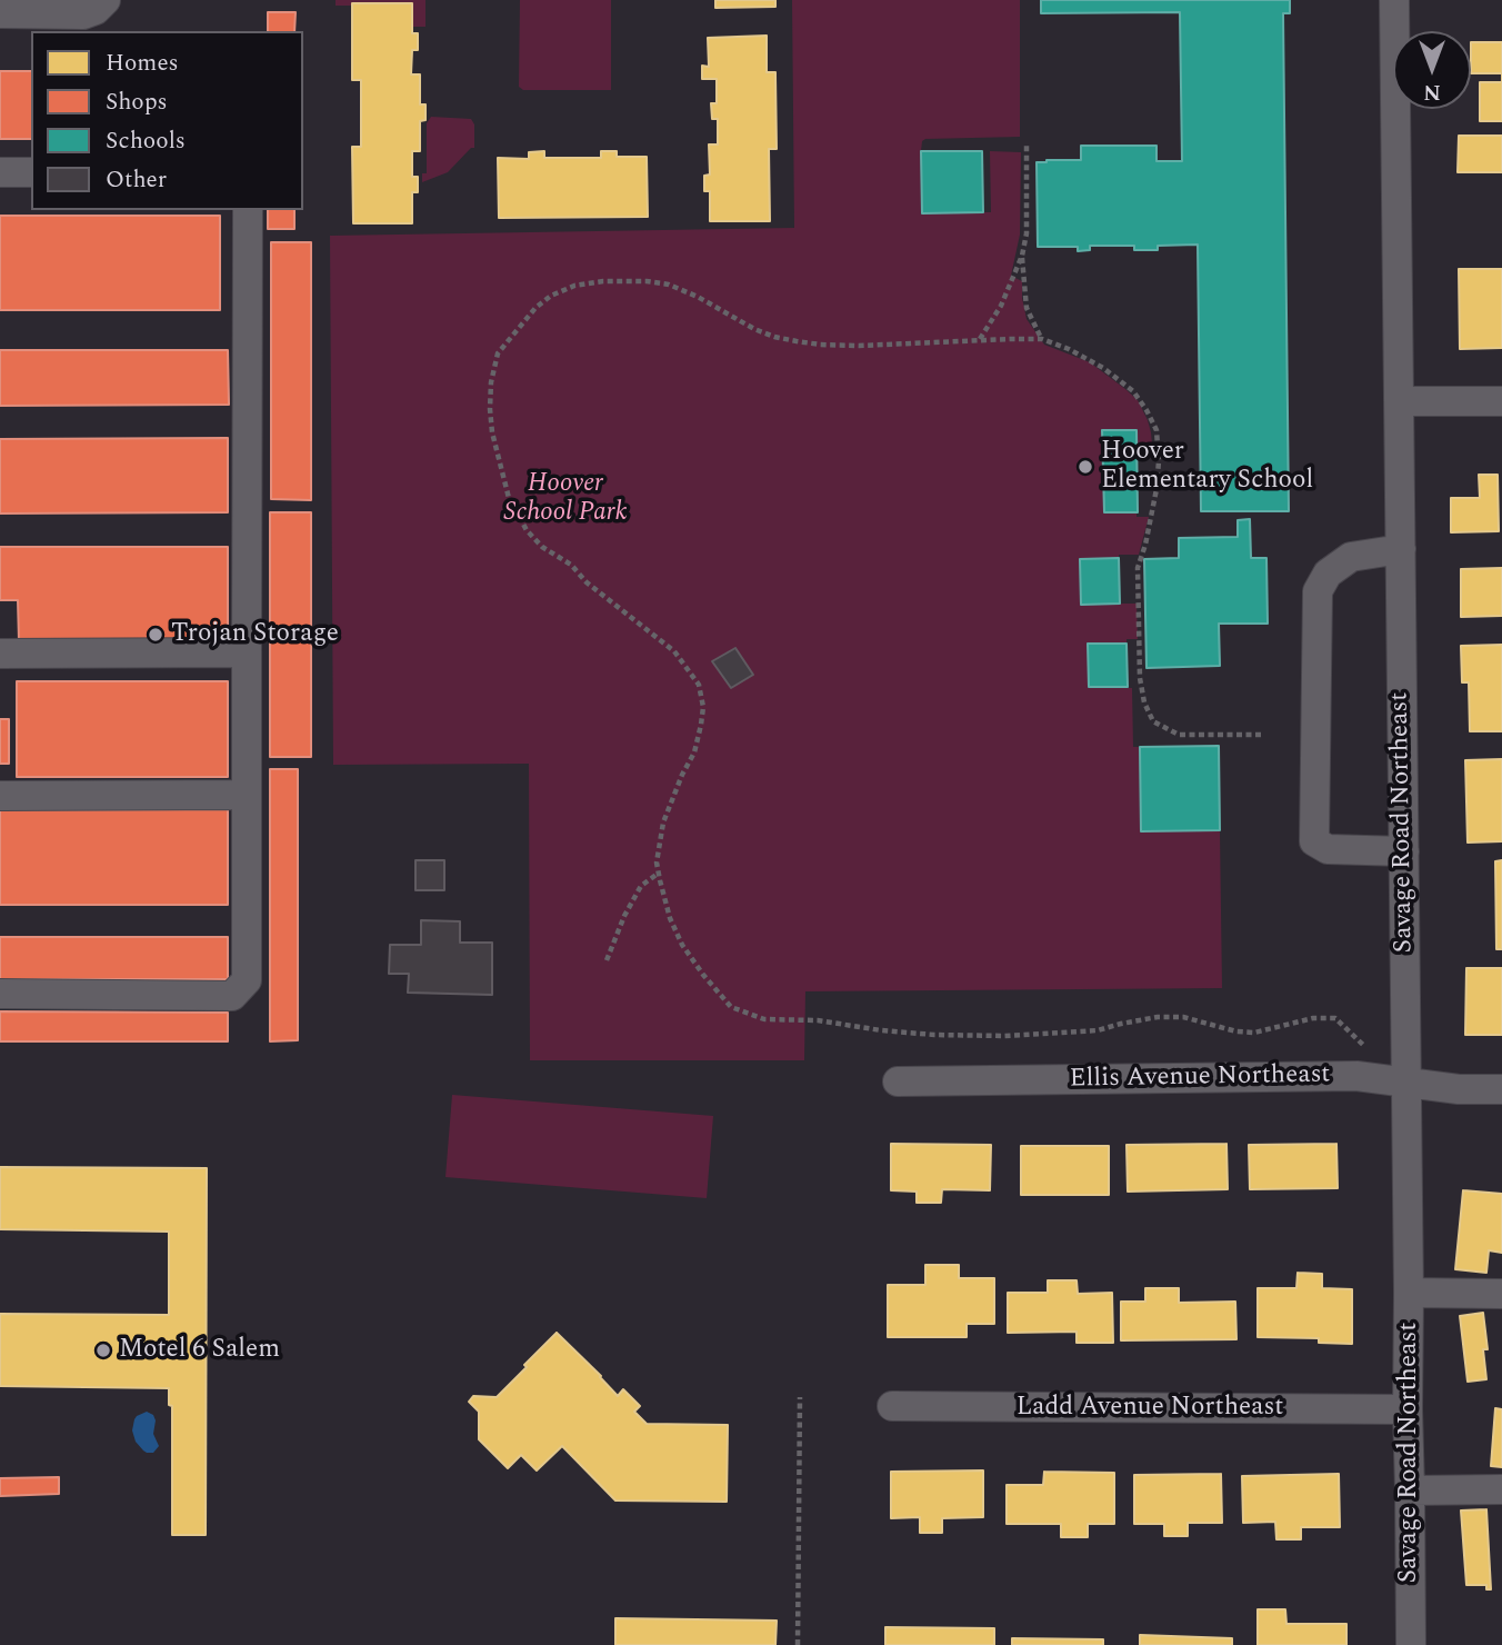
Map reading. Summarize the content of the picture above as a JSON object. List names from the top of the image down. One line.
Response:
{"streets":{"street":["Savage Road Northeast","Ellis Avenue Northeast","Ladd Avenue Northeast"]},"crossings":[["Savage Road Northeast","Ellis Avenue Northeast"],["Savage Road Northeast","Ladd Avenue Northeast"]],"parks":["Hoover School Park"],"places":["Hoover Elementary School","Trojan Storage","Motel 6 Salem"],"legend":["Homes","Shops","Schools","Other"],"north":"bottom"}
